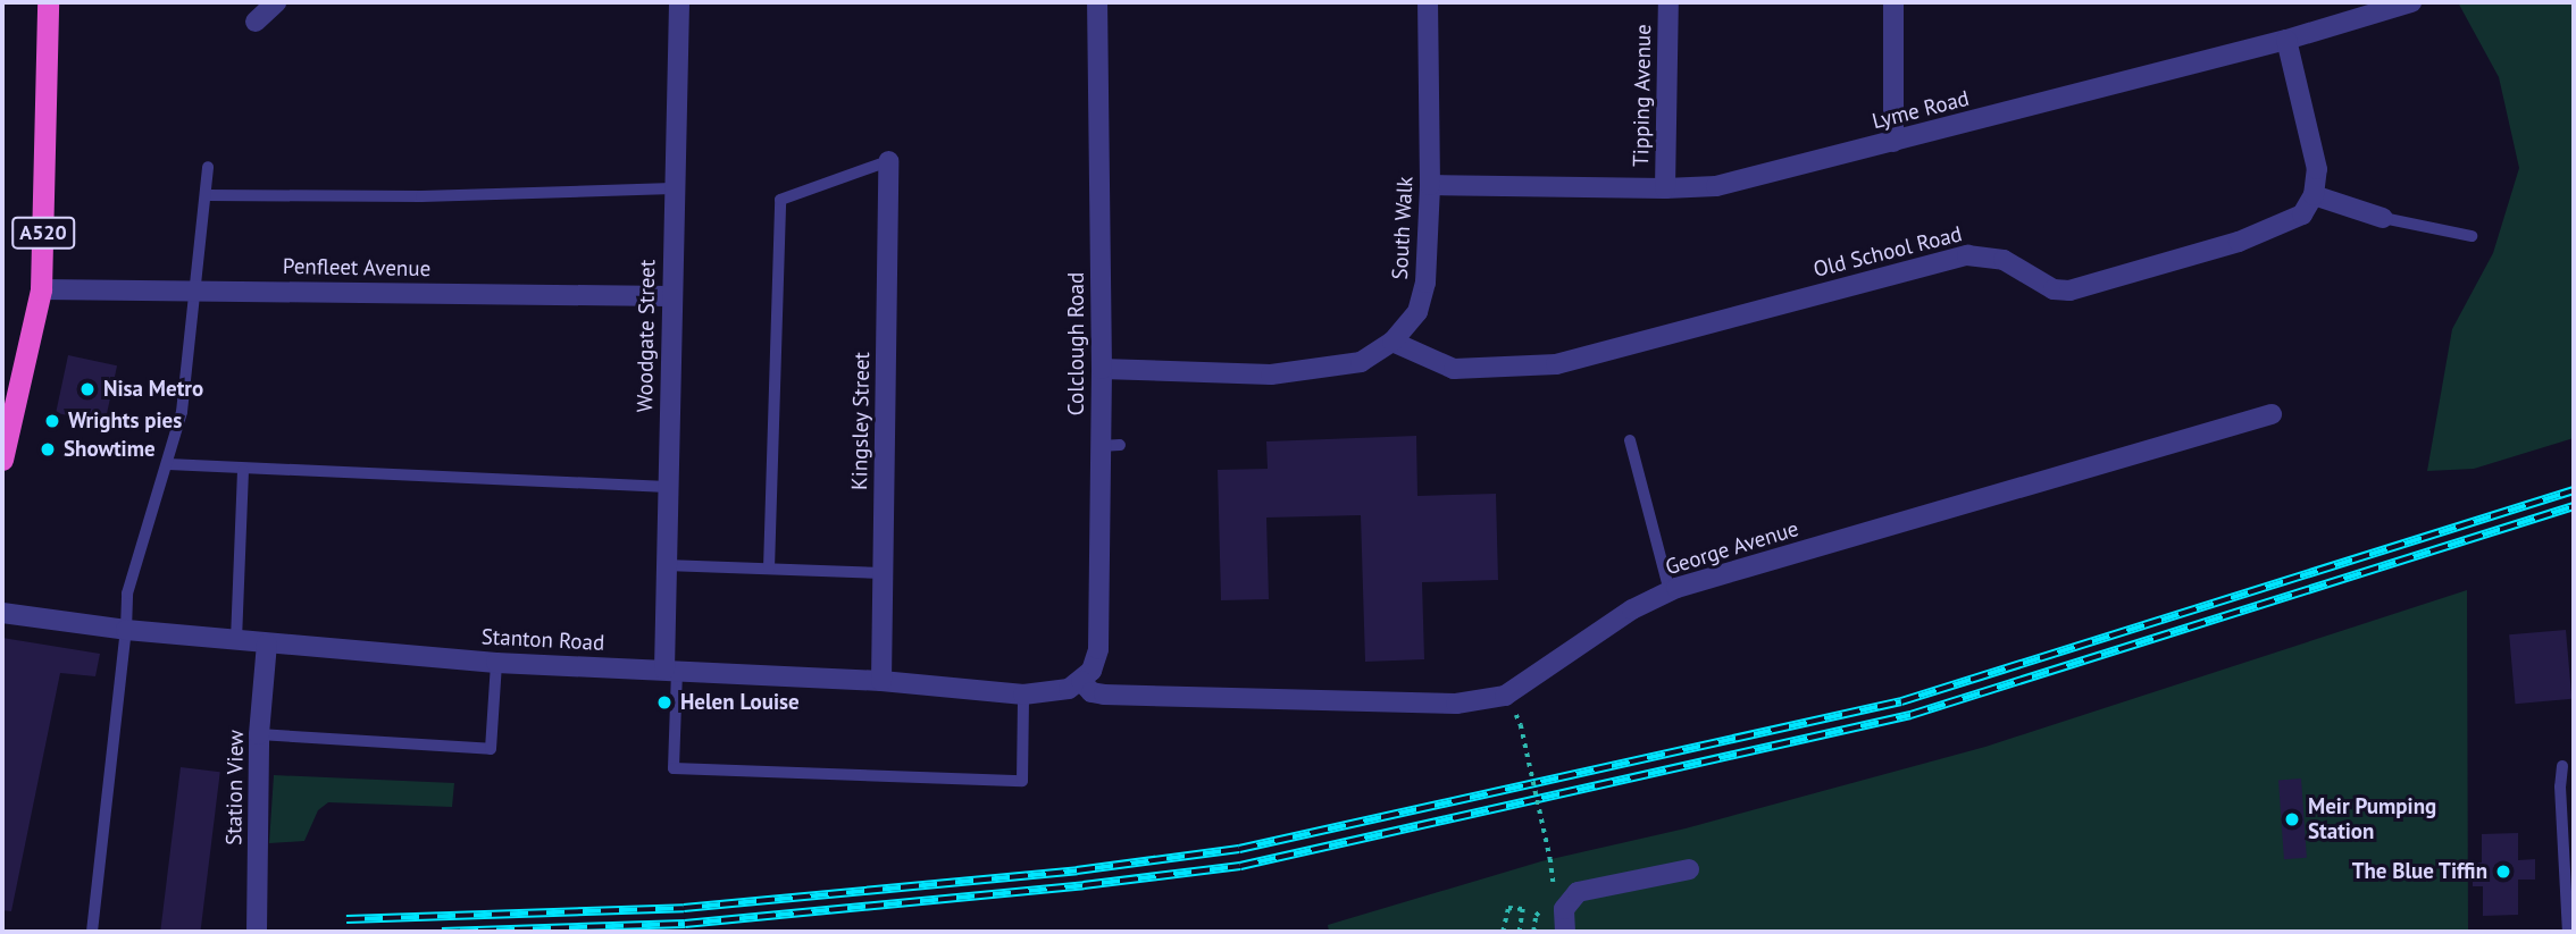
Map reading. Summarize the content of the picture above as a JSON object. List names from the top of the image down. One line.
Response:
{"streets":{"highway":["A520"],"street":["Tipping Avenue","Lyme Road","South Walk","Old School Road","Penfleet Avenue","Woodgate Street","Colclough Road","Kingsley Street","George Avenue","Stanton Road","Station View"]},"crossings":[["Tipping Avenue","Lyme Road"],["Lyme Road","South Walk"],["South Walk","Old School Road"],["South Walk","Colclough Road"],["A520","Penfleet Avenue"],["Penfleet Avenue","Woodgate Street"],["Woodgate Street","Stanton Road"],["Colclough Road","George Avenue"],["Colclough Road","Stanton Road"],["Kingsley Street","Stanton Road"],["George Avenue","Stanton Road"],["Stanton Road","Station View"]],"places":["Nisa Metro","Wrights pies","Showtime","Helen Louise","Meir Pumping Station","The Blue Tiffin"]}
